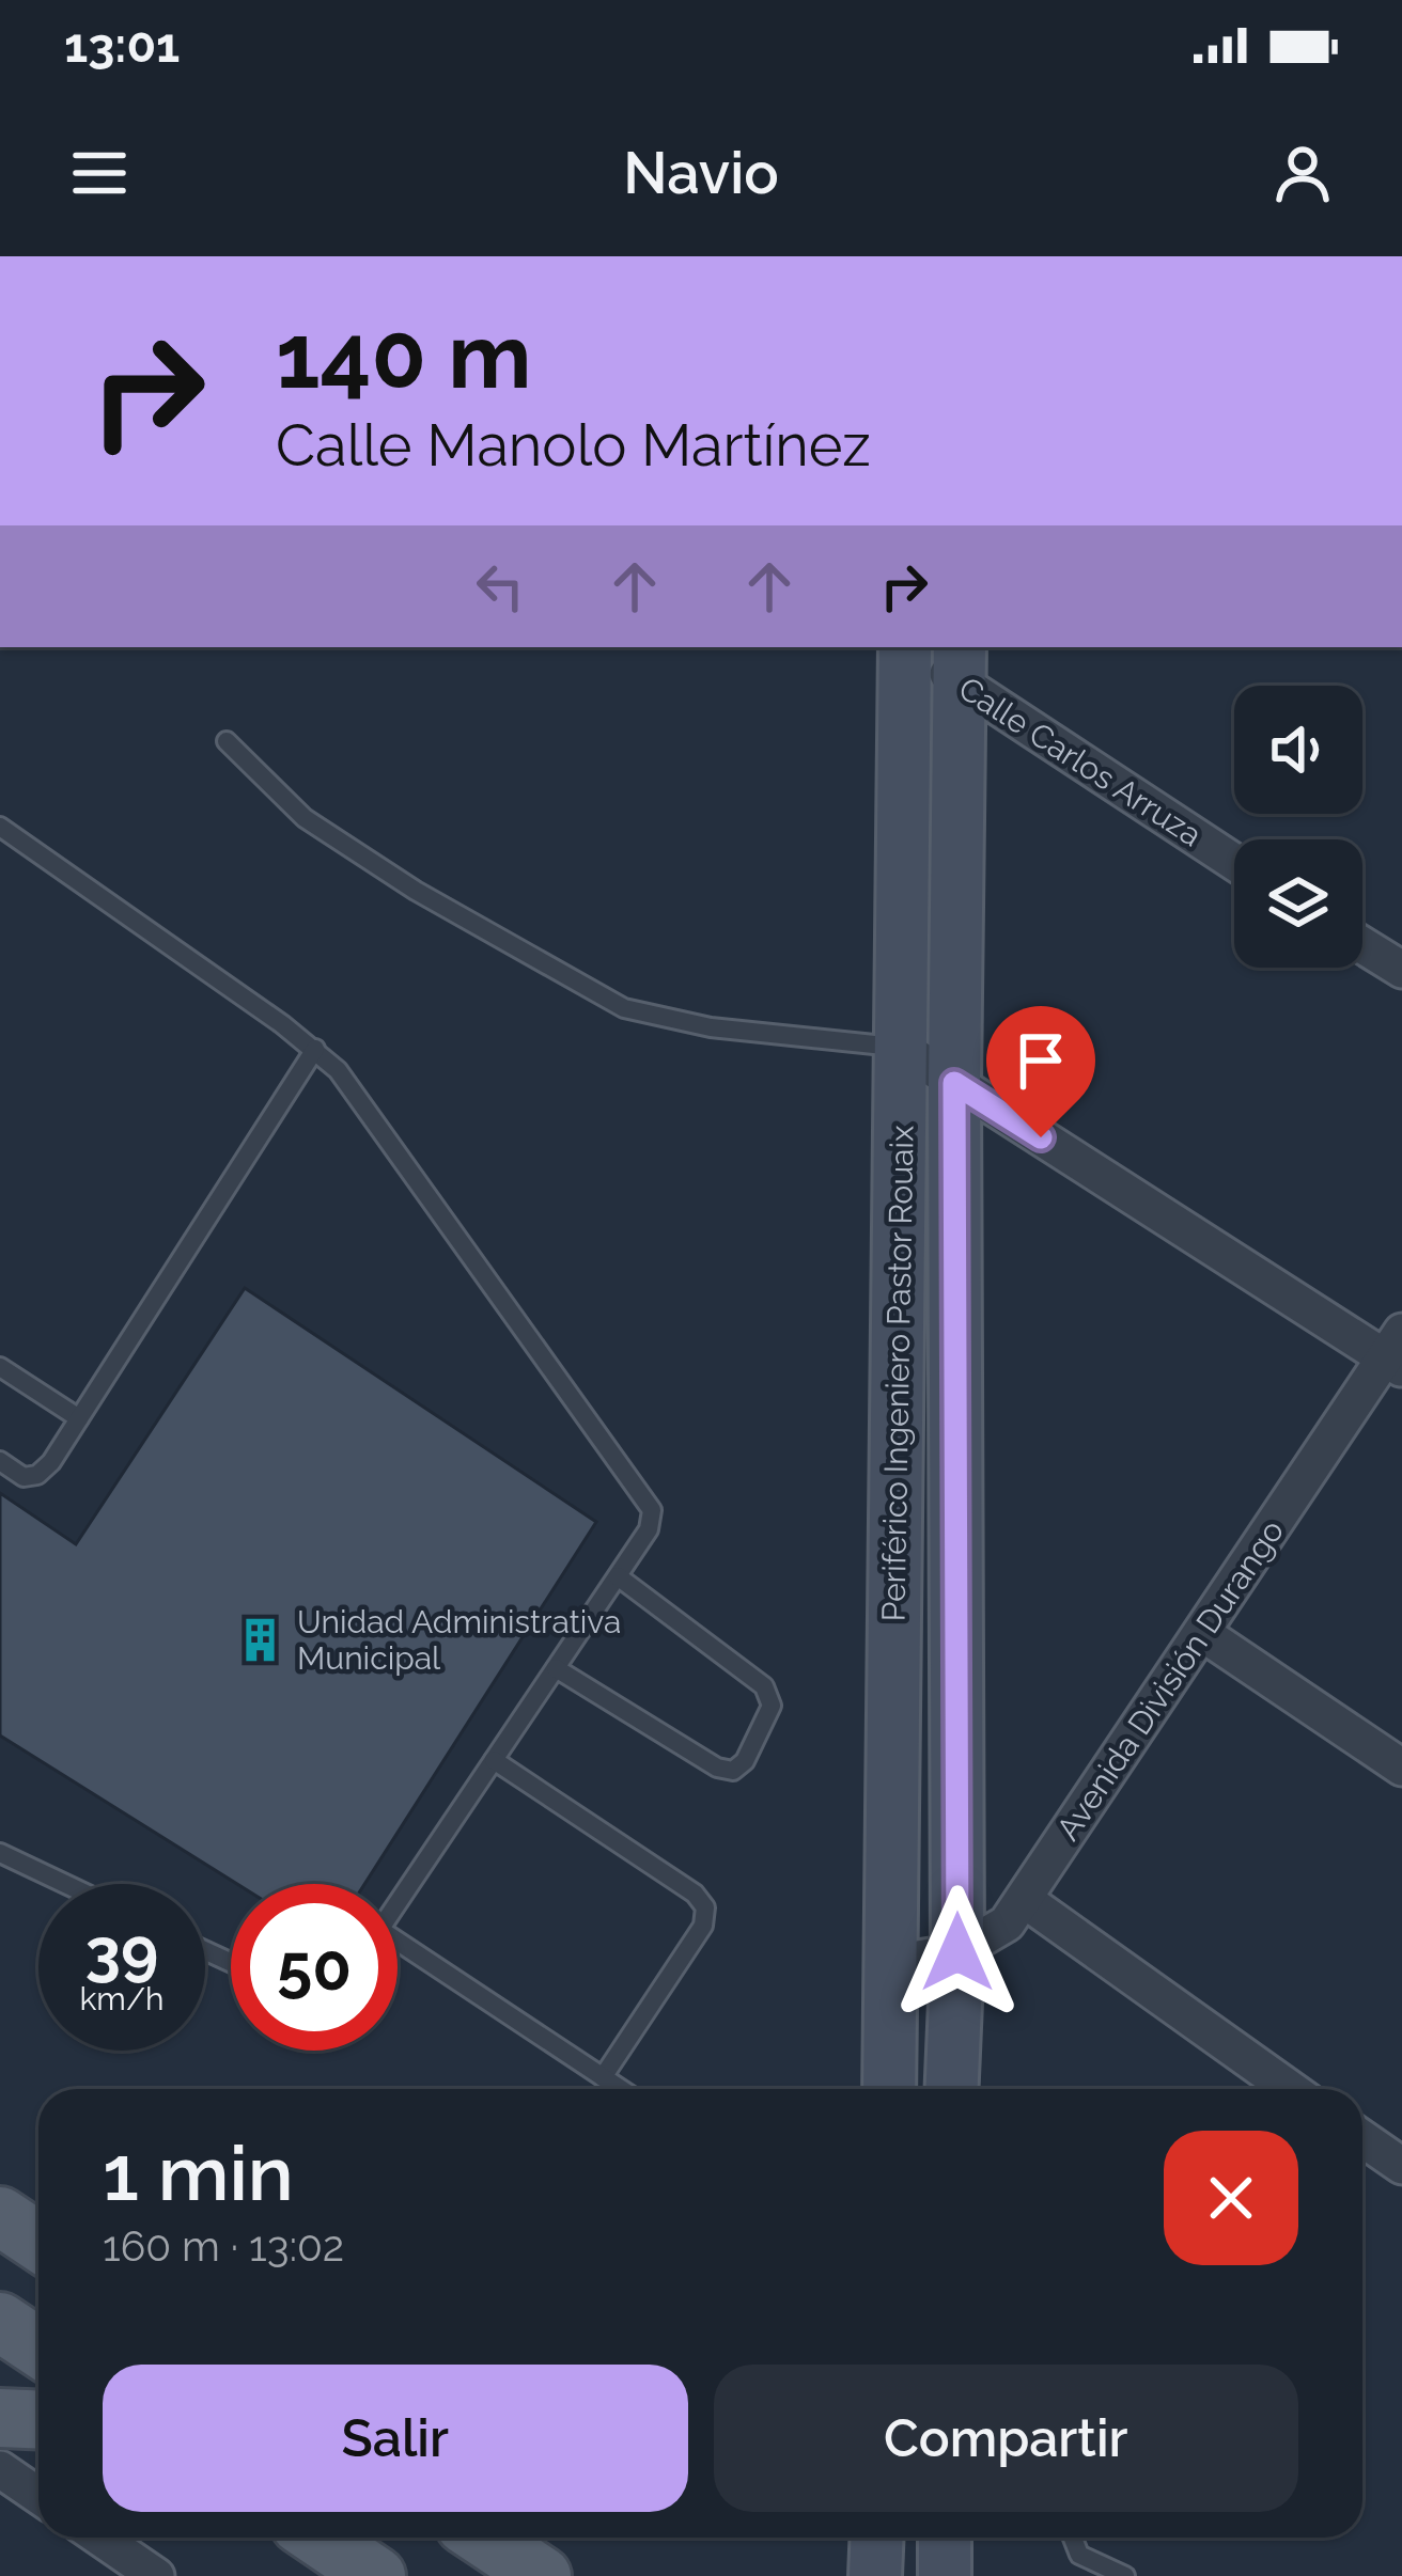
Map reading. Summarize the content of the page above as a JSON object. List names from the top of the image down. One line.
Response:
{"streets":{"main road":["Periférico Ingeniero Pastor Rouaix"],"street":["Calle Carlos Arruza","Avenida División Durango"]},"crossings":[["Periférico Ingeniero Pastor Rouaix","Avenida División Durango"]],"places":{"building":["Unidad Administrativa Municipal"]},"page":{"status":"13:01","header":"Navio","turn":["140 m","Calle Manolo Martínez"],"speed":"39 km/h","limit":"50","heading":["1 min","160 m · 13:02"],"buttons":["Salir","Compartir"]}}
